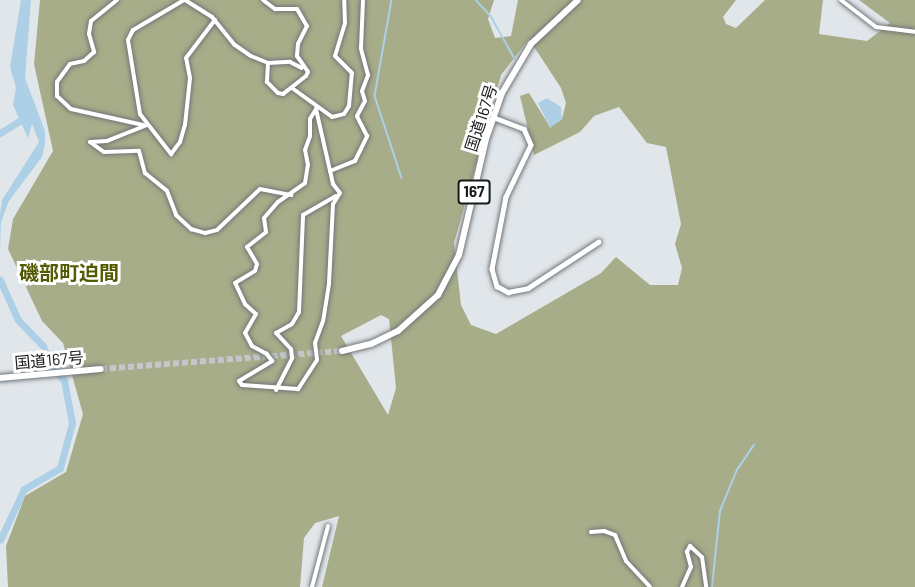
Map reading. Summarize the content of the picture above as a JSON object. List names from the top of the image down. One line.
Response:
{"streets":{"highway":["国道167号","167"]},"districts":["磯部町迫間"]}
